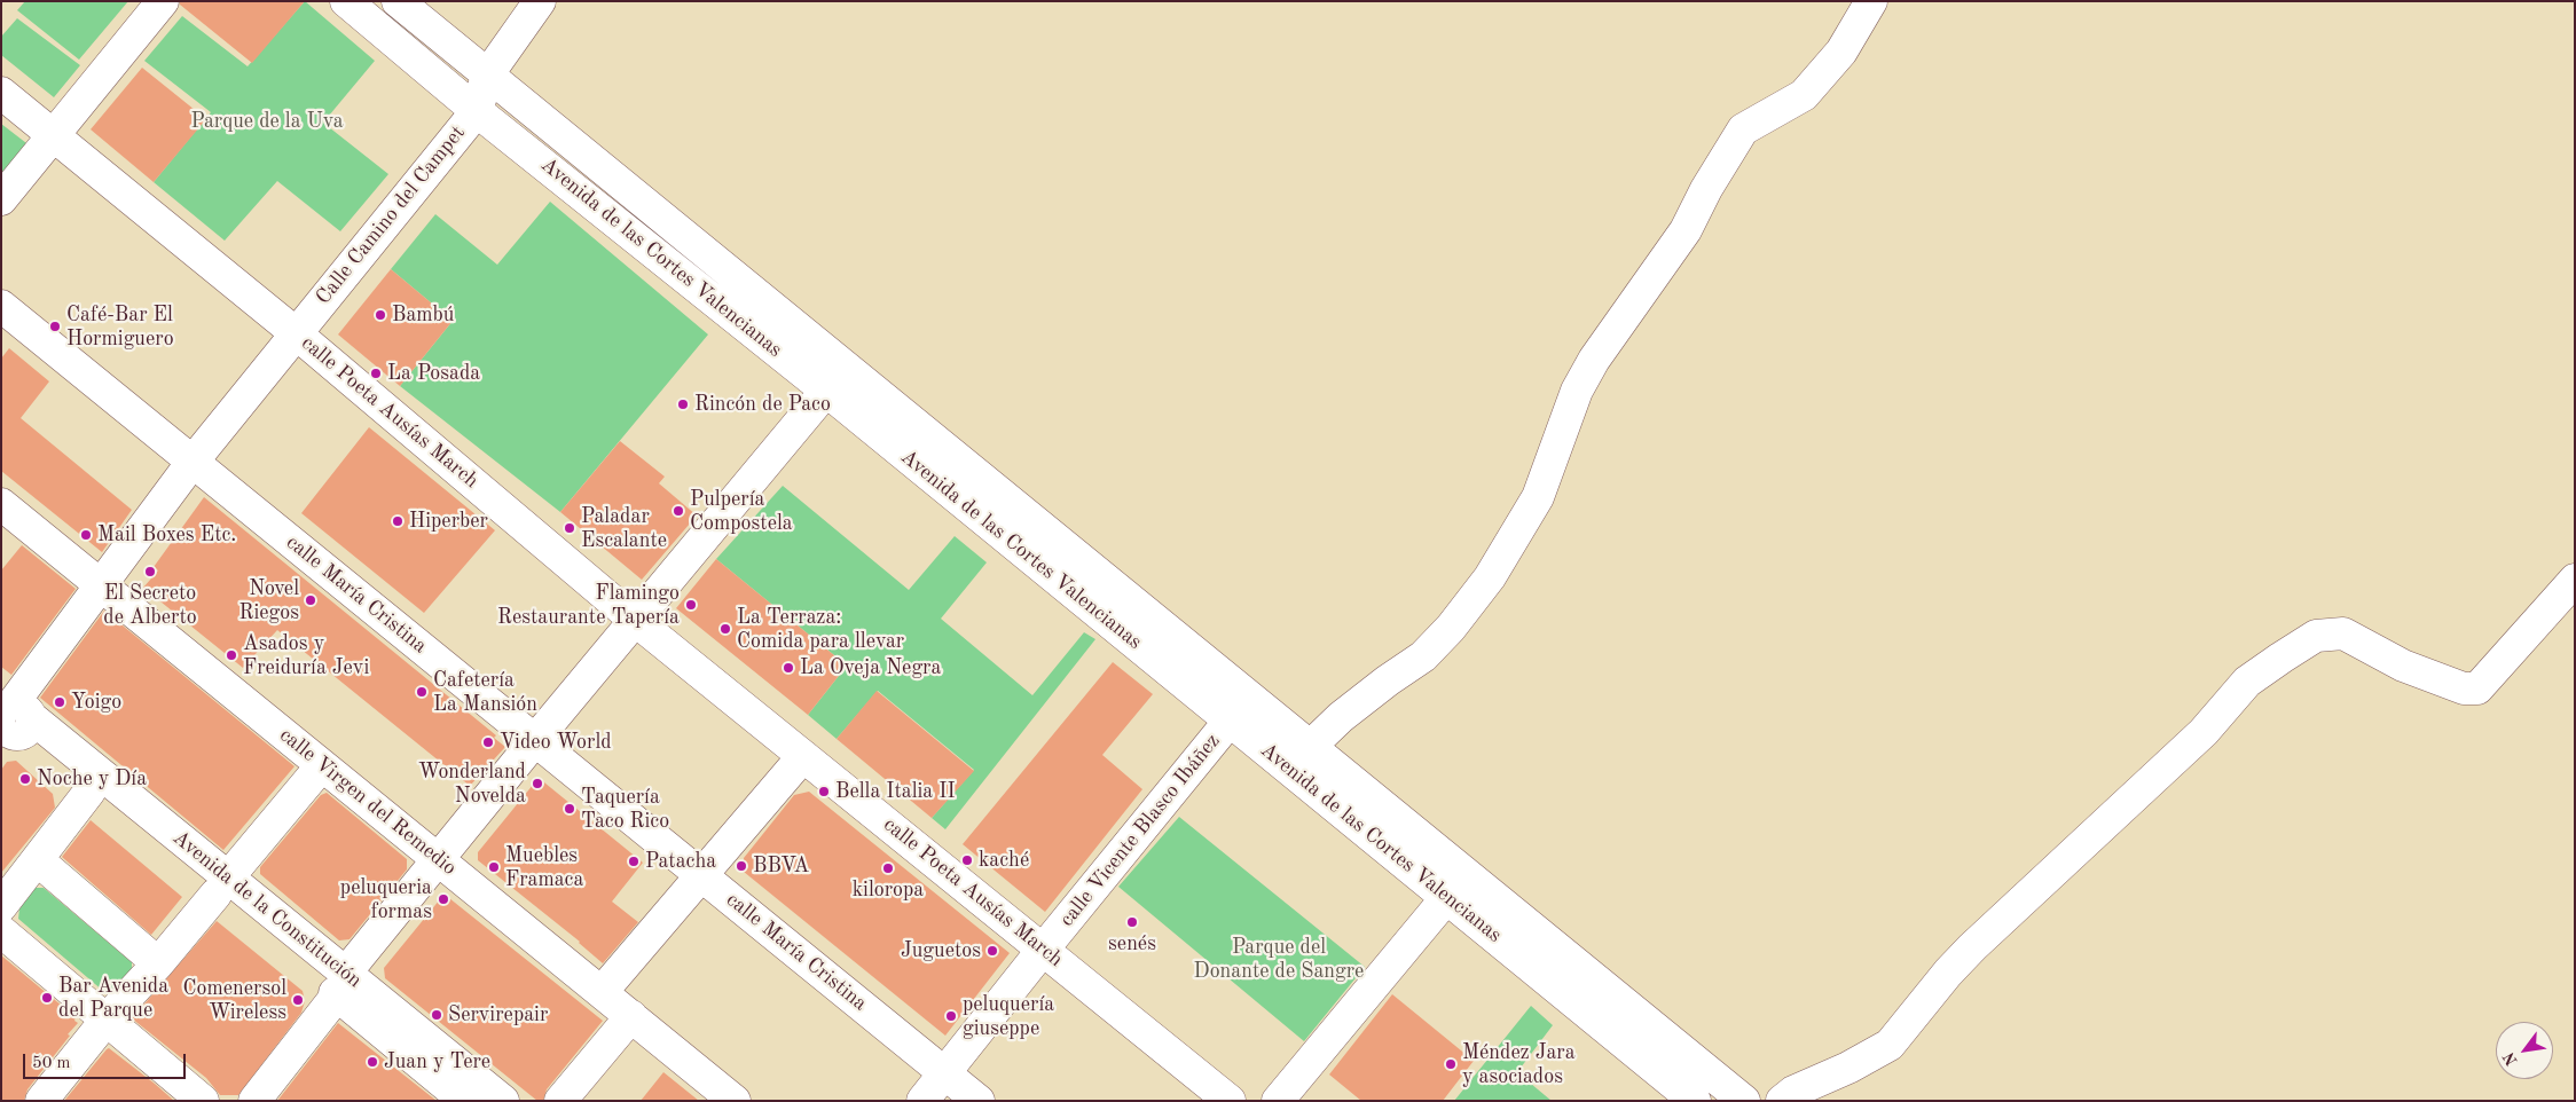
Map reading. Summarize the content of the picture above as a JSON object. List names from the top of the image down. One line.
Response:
{"streets":{"street":["Calle Camino del Campet","Avenida de las Cortes Valencianas","calle Poeta Ausías March","calle María Cristina","calle Virgen del Remedio","calle Vicente Blasco Ibáñez","Avenida de la Constitución"]},"crossings":[["Calle Camino del Campet","Avenida de las Cortes Valencianas"],["Calle Camino del Campet","calle Poeta Ausías March"],["Calle Camino del Campet","calle María Cristina"],["Calle Camino del Campet","calle Virgen del Remedio"],["Calle Camino del Campet","Avenida de la Constitución"],["Avenida de las Cortes Valencianas","calle Vicente Blasco Ibáñez"],["calle Poeta Ausías March","calle Vicente Blasco Ibáñez"],["calle María Cristina","calle Vicente Blasco Ibáñez"]],"parks":["Parque de la Uva","Parque del Donante de Sangre"],"places":["Bambú","Café-Bar El Hormiguero","La Posada","Rincón de Paco","Pulpería Compostela","Hiperber","Paladar Escalante","Mail Boxes Etc.","El Secreto de Alberto","Novel Riegos","Flamingo Restaurante Tapería","La Terraza: Comida para llevar","Asados y Freiduría Jevi","La Oveja Negra","Cafetería La Mansión","Yoigo","Video World","Noche y Día","Wonderland Novelda","Bella Italia II","Taquería Taco Rico","kaché","Patacha","BBVA","Muebles Framaca","kiloropa","peluqueria formas","senés","Juguetos","Bar Avenida del Parque","Comenersol Wireless","Servirepair","peluquería giuseppe","Juan y Tere","Méndez Jara y asociados"],"scale_bar":"50 m","north":"bottom left"}
